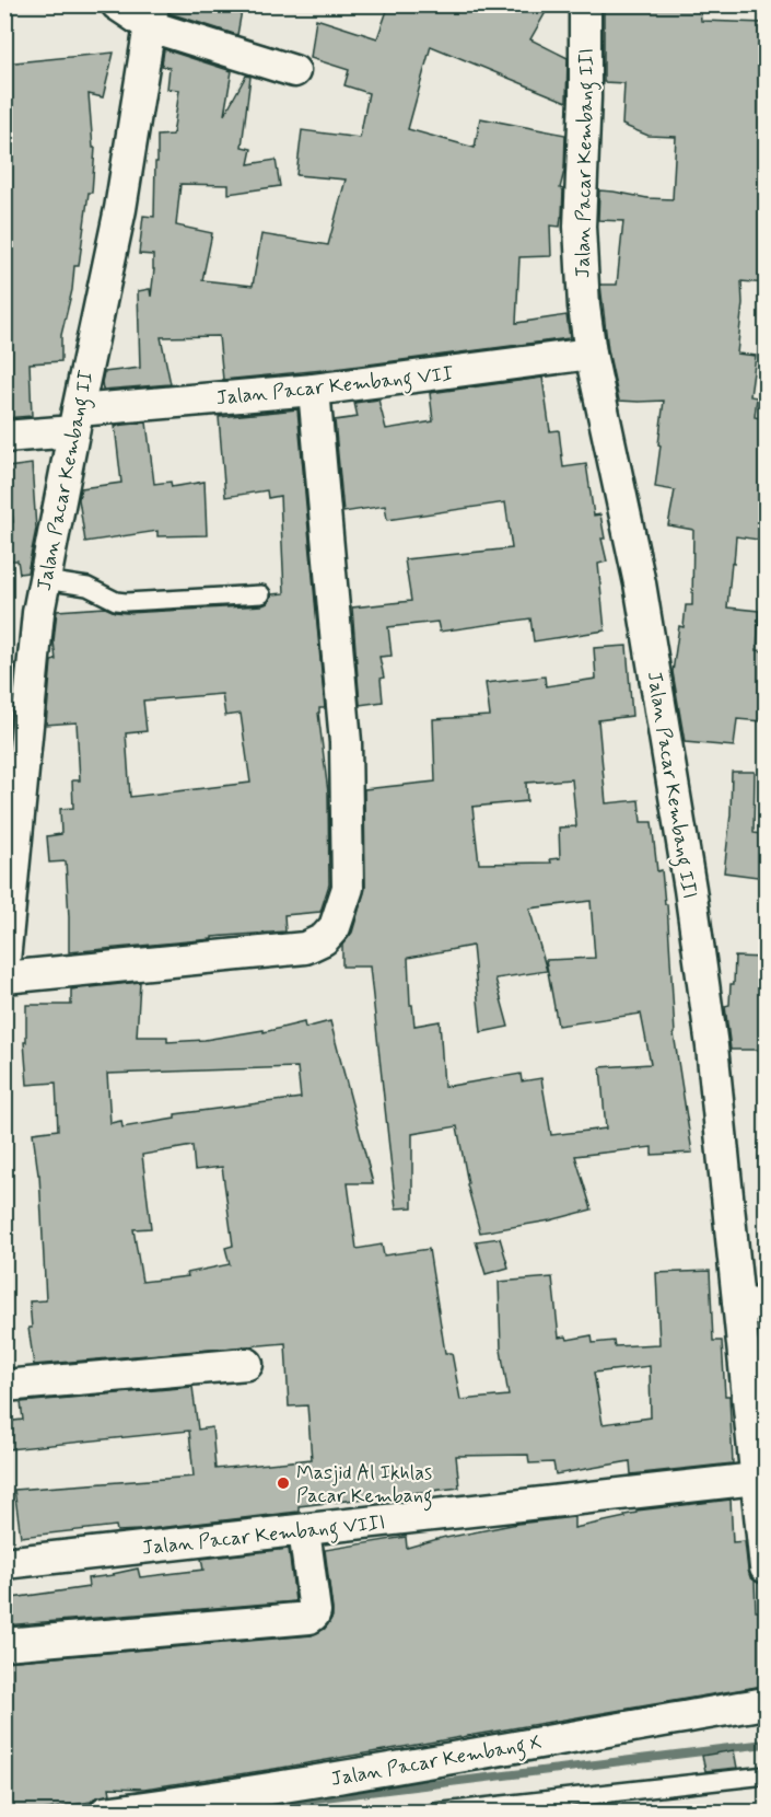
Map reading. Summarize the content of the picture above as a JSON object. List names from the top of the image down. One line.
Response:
{"streets":{"street":["Jalan Pacar Kembang III","Jalan Pacar Kembang VII","Jalan Pacar Kembang II","Jalan Pacar Kembang VIII","Jalan Pacar Kembang X"]},"crossings":[["Jalan Pacar Kembang III","Jalan Pacar Kembang VII"],["Jalan Pacar Kembang III","Jalan Pacar Kembang VIII"],["Jalan Pacar Kembang VII","Jalan Pacar Kembang II"]],"places":["Masjid Al Ikhlas Pacar Kembang"]}
